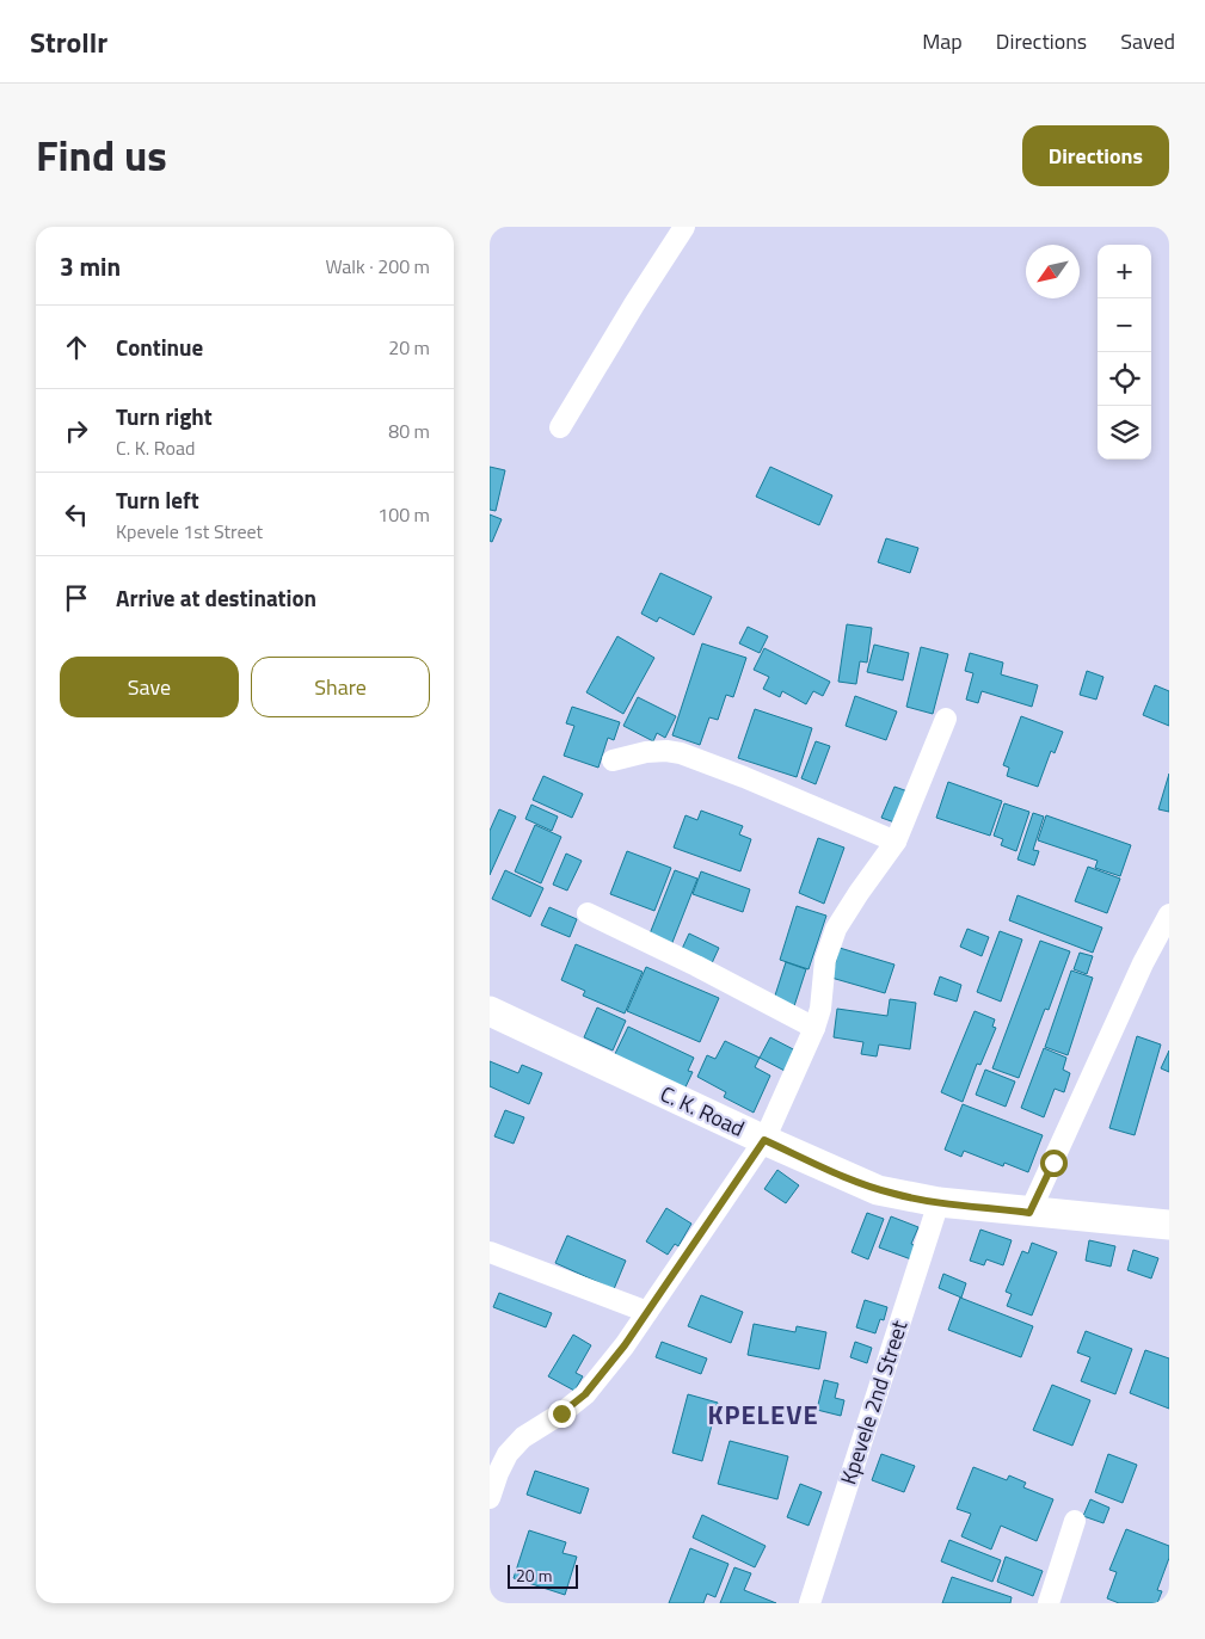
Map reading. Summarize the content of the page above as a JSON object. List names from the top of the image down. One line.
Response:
{"streets":{"street":["C. K. Road","Kpevele 2nd Street"]},"crossings":[["C. K. Road","Kpevele 2nd Street"]],"districts":["KPELEVE"],"scale_bar":"20 m","north":"bottom left","page":{"header":"Strollr","nav":["Map","Directions","Saved"],"title":"Find us","buttons":["Directions",["Save","Share"]],"heading":["3 min","Walk · 200 m"],"map_buttons":["+","−"],"list":[["Continue","20 m"],["Turn right","C. K. Road","80 m"],["Turn left","Kpevele 1st Street","100 m"],"Arrive at destination"],"scale":"20 m"}}
